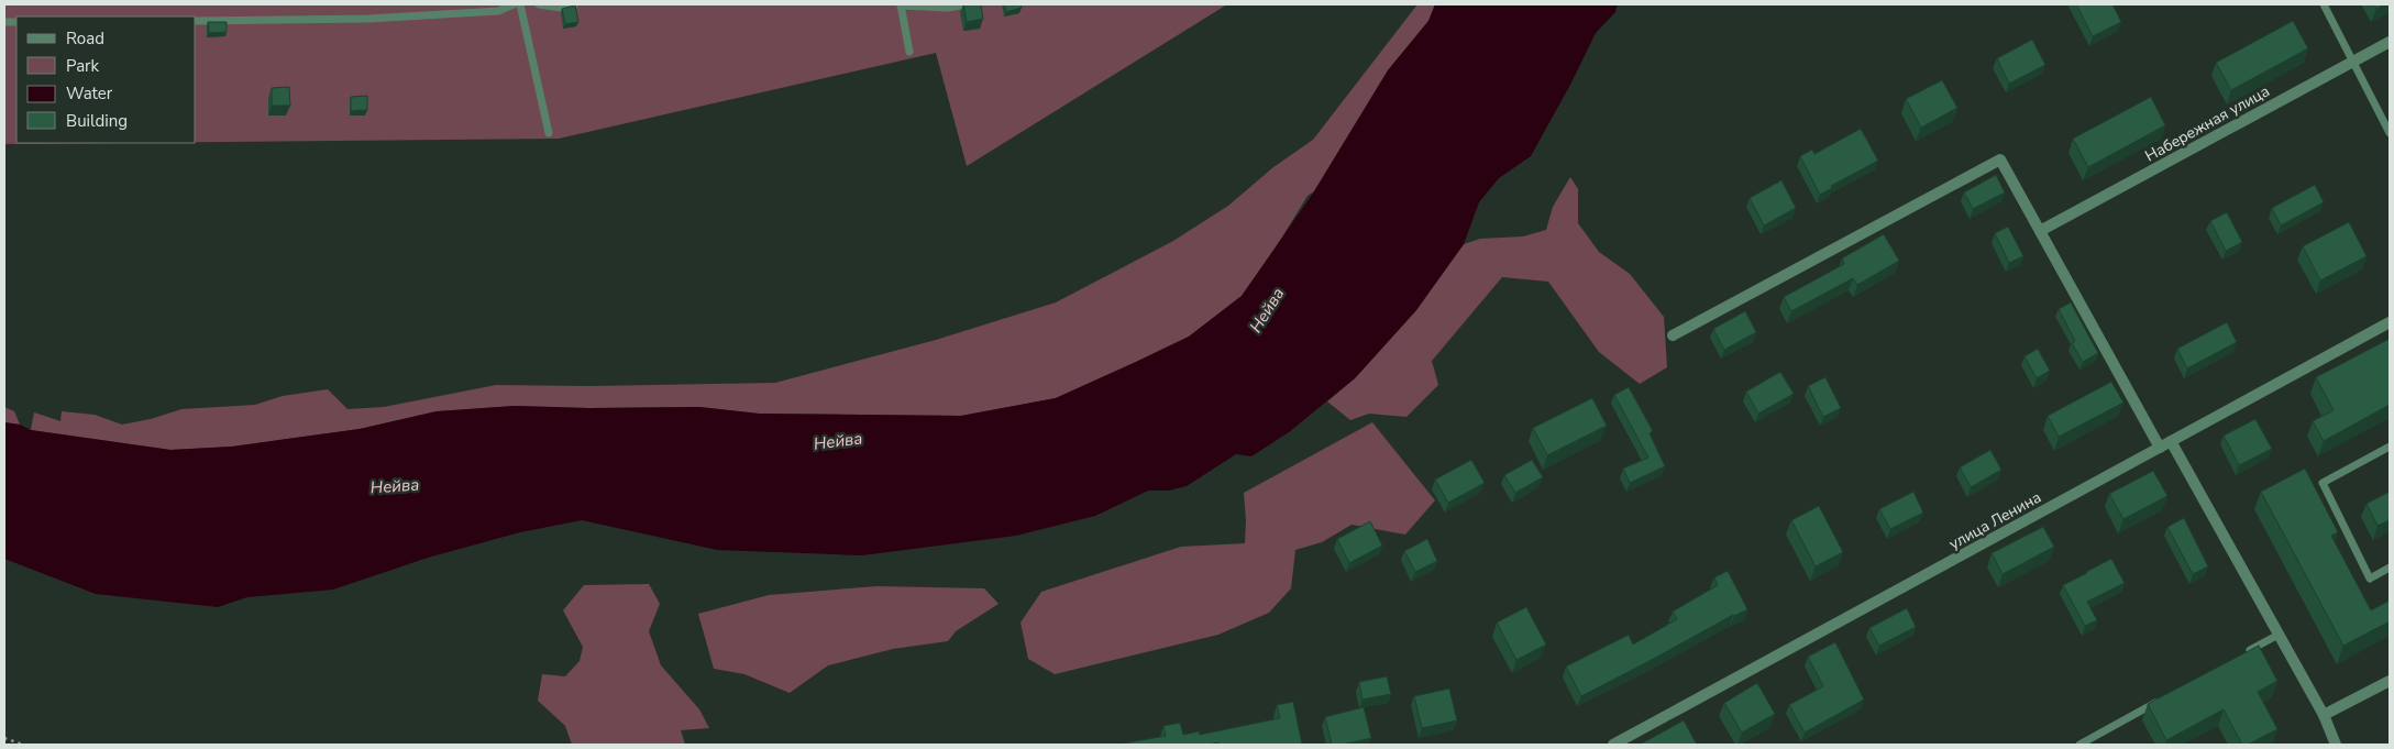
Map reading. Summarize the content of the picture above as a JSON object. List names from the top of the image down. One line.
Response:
{"streets":{"street":["Набережная улица","улица Ленина"]},"water":["Нейва"],"legend":["Road","Park","Water","Building"]}
